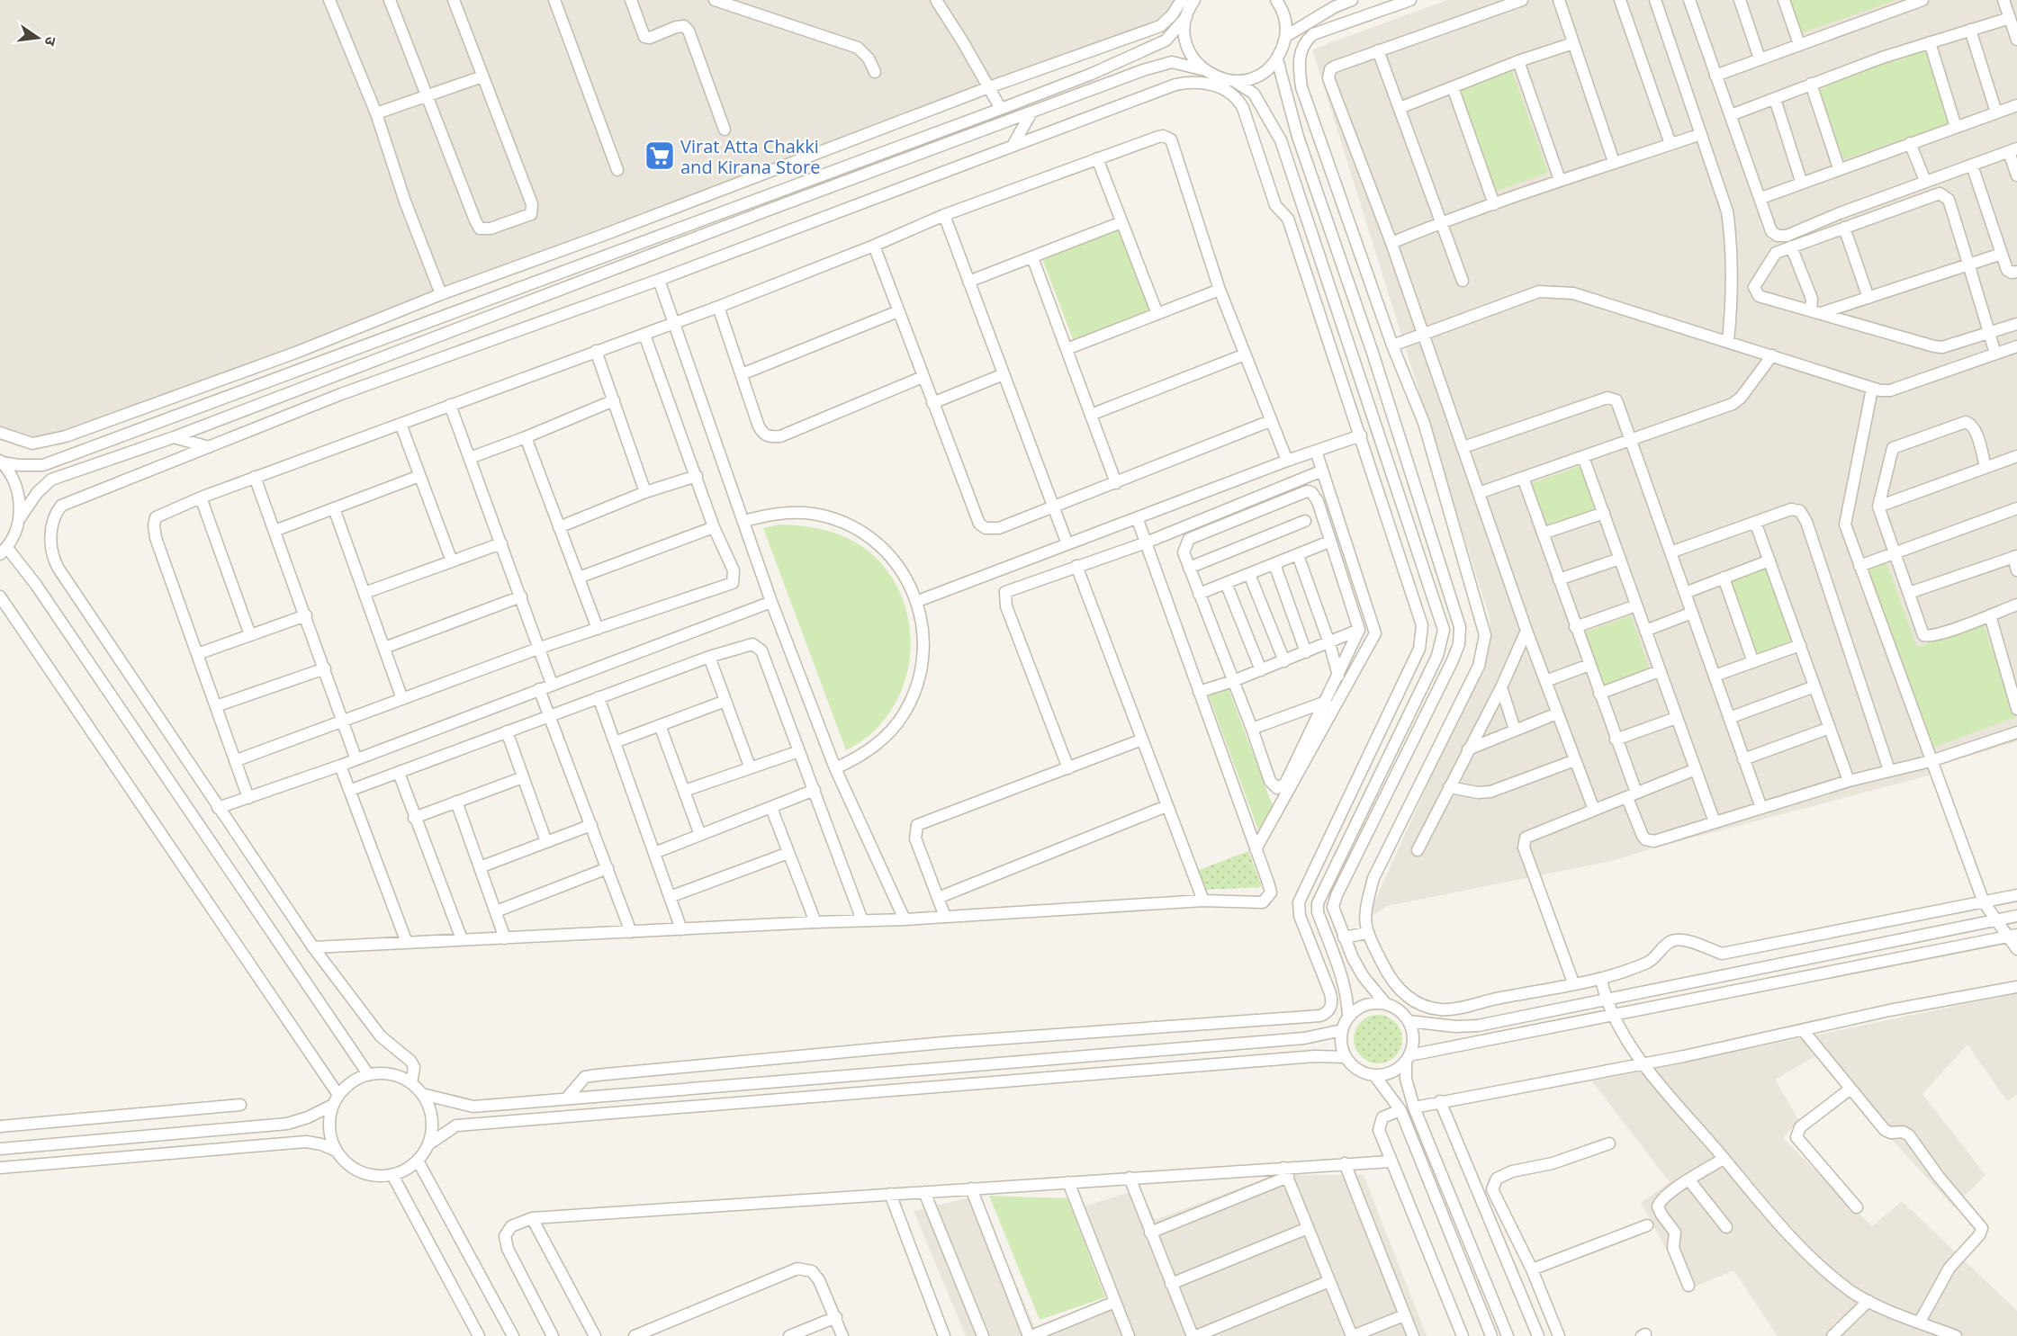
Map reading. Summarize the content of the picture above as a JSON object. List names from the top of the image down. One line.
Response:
{"places":{"supermarket":["Virat Atta Chakki and Kirana Store"]},"north":"right"}
